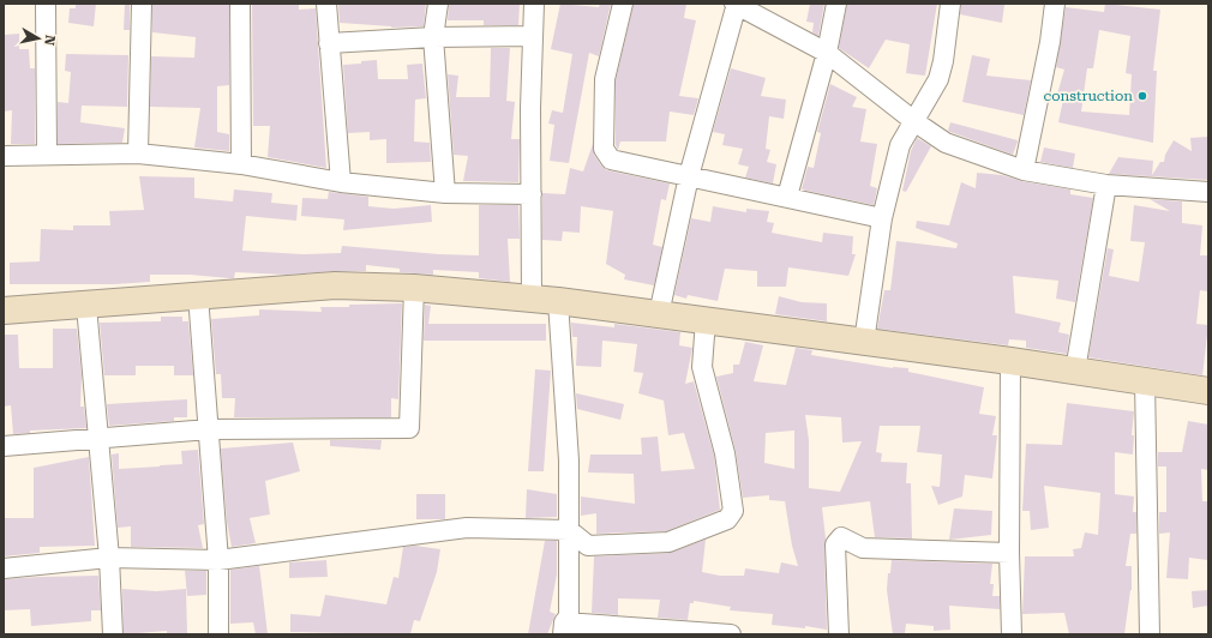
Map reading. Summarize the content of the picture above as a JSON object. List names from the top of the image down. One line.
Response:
{"places":["construction"],"north":"right"}
